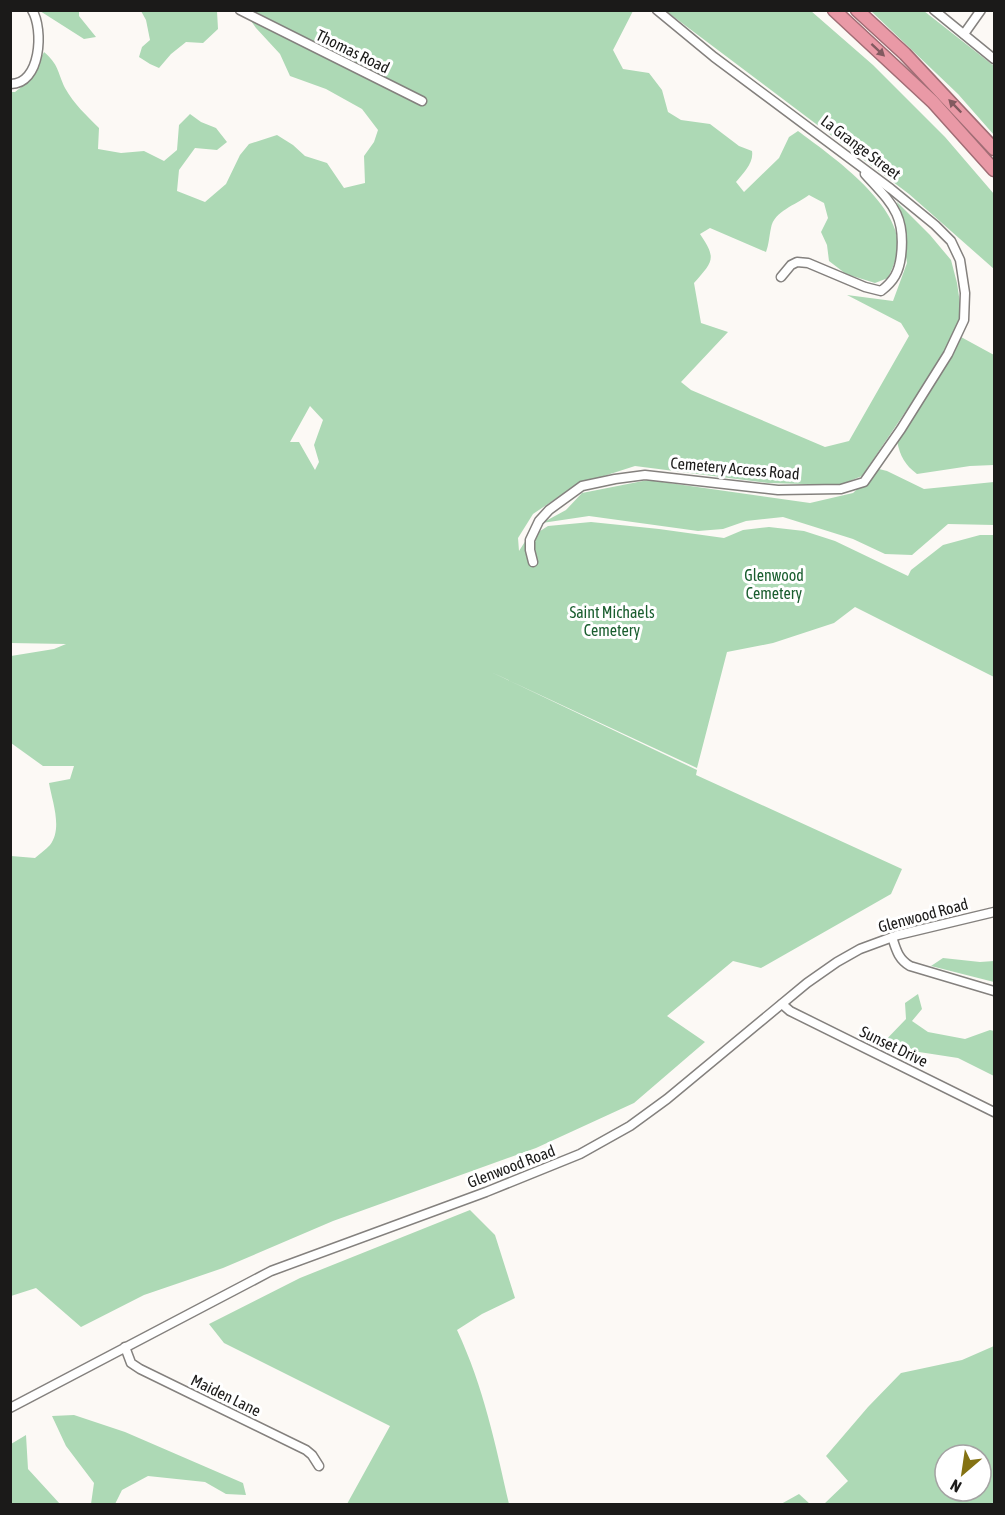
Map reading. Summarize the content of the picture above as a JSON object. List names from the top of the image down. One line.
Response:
{"streets":{"street":["Thomas Road","La Grange Street","Cemetery Access Road","Glenwood Road","Sunset Drive","Maiden Lane"]},"crossings":[["La Grange Street","Cemetery Access Road"],["Glenwood Road","Sunset Drive"],["Glenwood Road","Maiden Lane"]],"parks":["Glenwood Cemetery","Saint Michaels Cemetery"],"north":"bottom left"}
